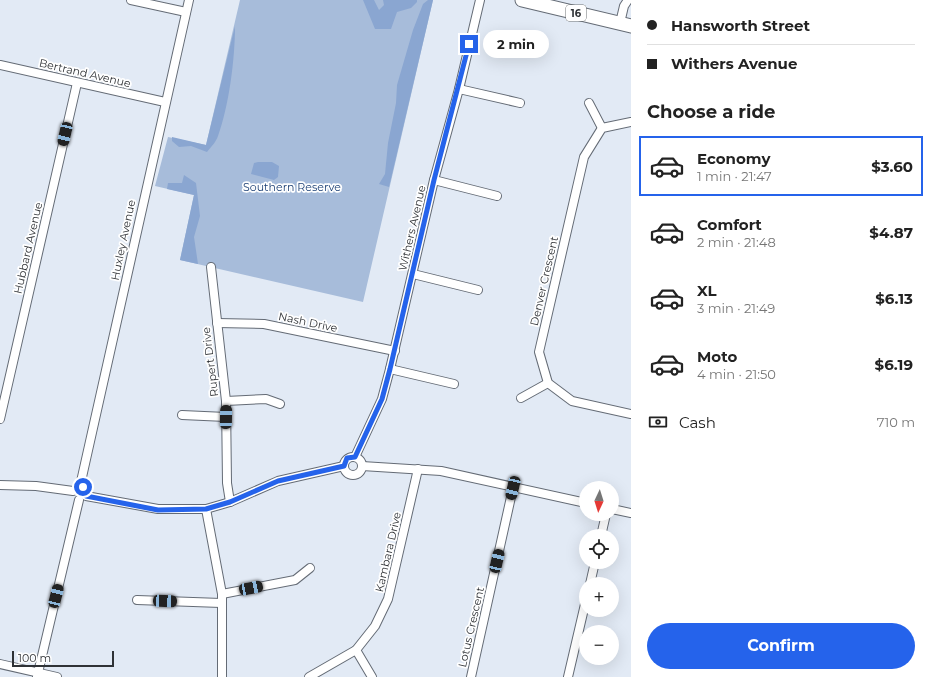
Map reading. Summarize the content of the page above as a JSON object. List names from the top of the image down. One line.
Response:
{"streets":{"main road":["16"],"street":["Bertrand Avenue","Withers Avenue","Huxley Avenue","Hubbard Avenue","Denver Crescent","Nash Drive","Rupert Drive","Kambara Drive","Lotus Crescent"]},"crossings":[["Bertrand Avenue","Huxley Avenue"],["Bertrand Avenue","Hubbard Avenue"],["Withers Avenue","Nash Drive"],["Nash Drive","Rupert Drive"]],"parks":["Southern Reserve"],"scale_bar":"100 m","north":"bottom","page":{"banner":["Hansworth Street","Withers Avenue"],"bubble":"2 min","heading":"Choose a ride","list":[{"name":"Economy","note":"1 min · 21:47","value":"$3.60"},{"name":"Comfort","note":"2 min · 21:48","value":"$4.87"},{"name":"XL","note":"3 min · 21:49","value":"$6.13"},{"name":"Moto","note":"4 min · 21:50","value":"$6.19"}],"pay":["Cash","710 m"],"map_buttons":["+","−"],"buttons":"Confirm","scale":"100 m"}}
